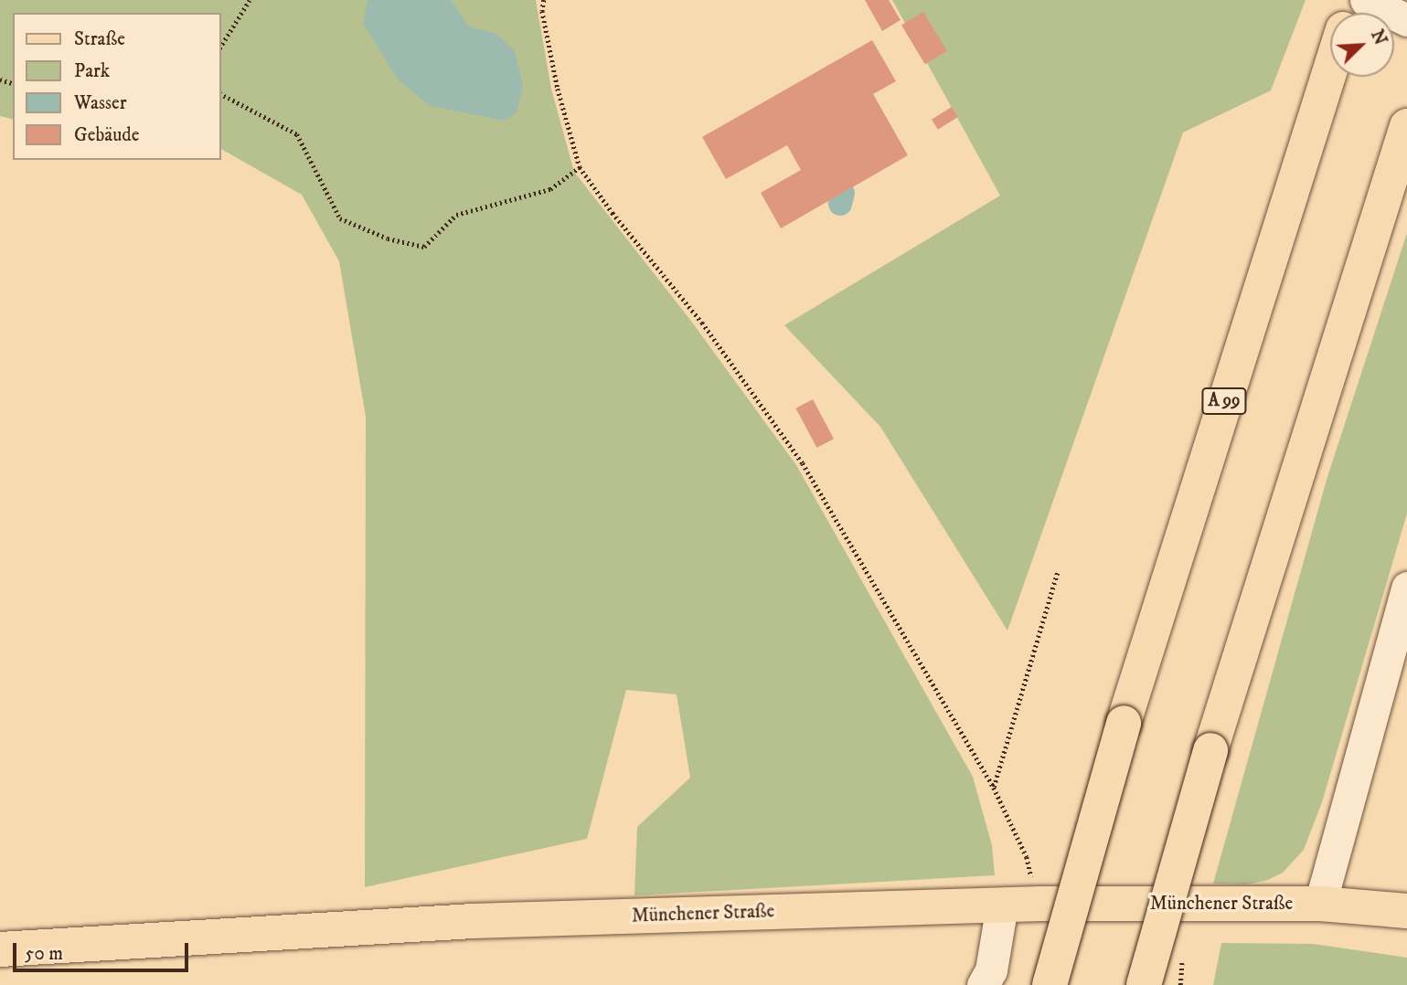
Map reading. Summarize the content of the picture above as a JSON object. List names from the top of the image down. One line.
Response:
{"streets":{"main road":["A 99","Münchener Straße"]},"legend":["Straße","Park","Wasser","Gebäude"],"scale_bar":"50 m","north":"top right"}
